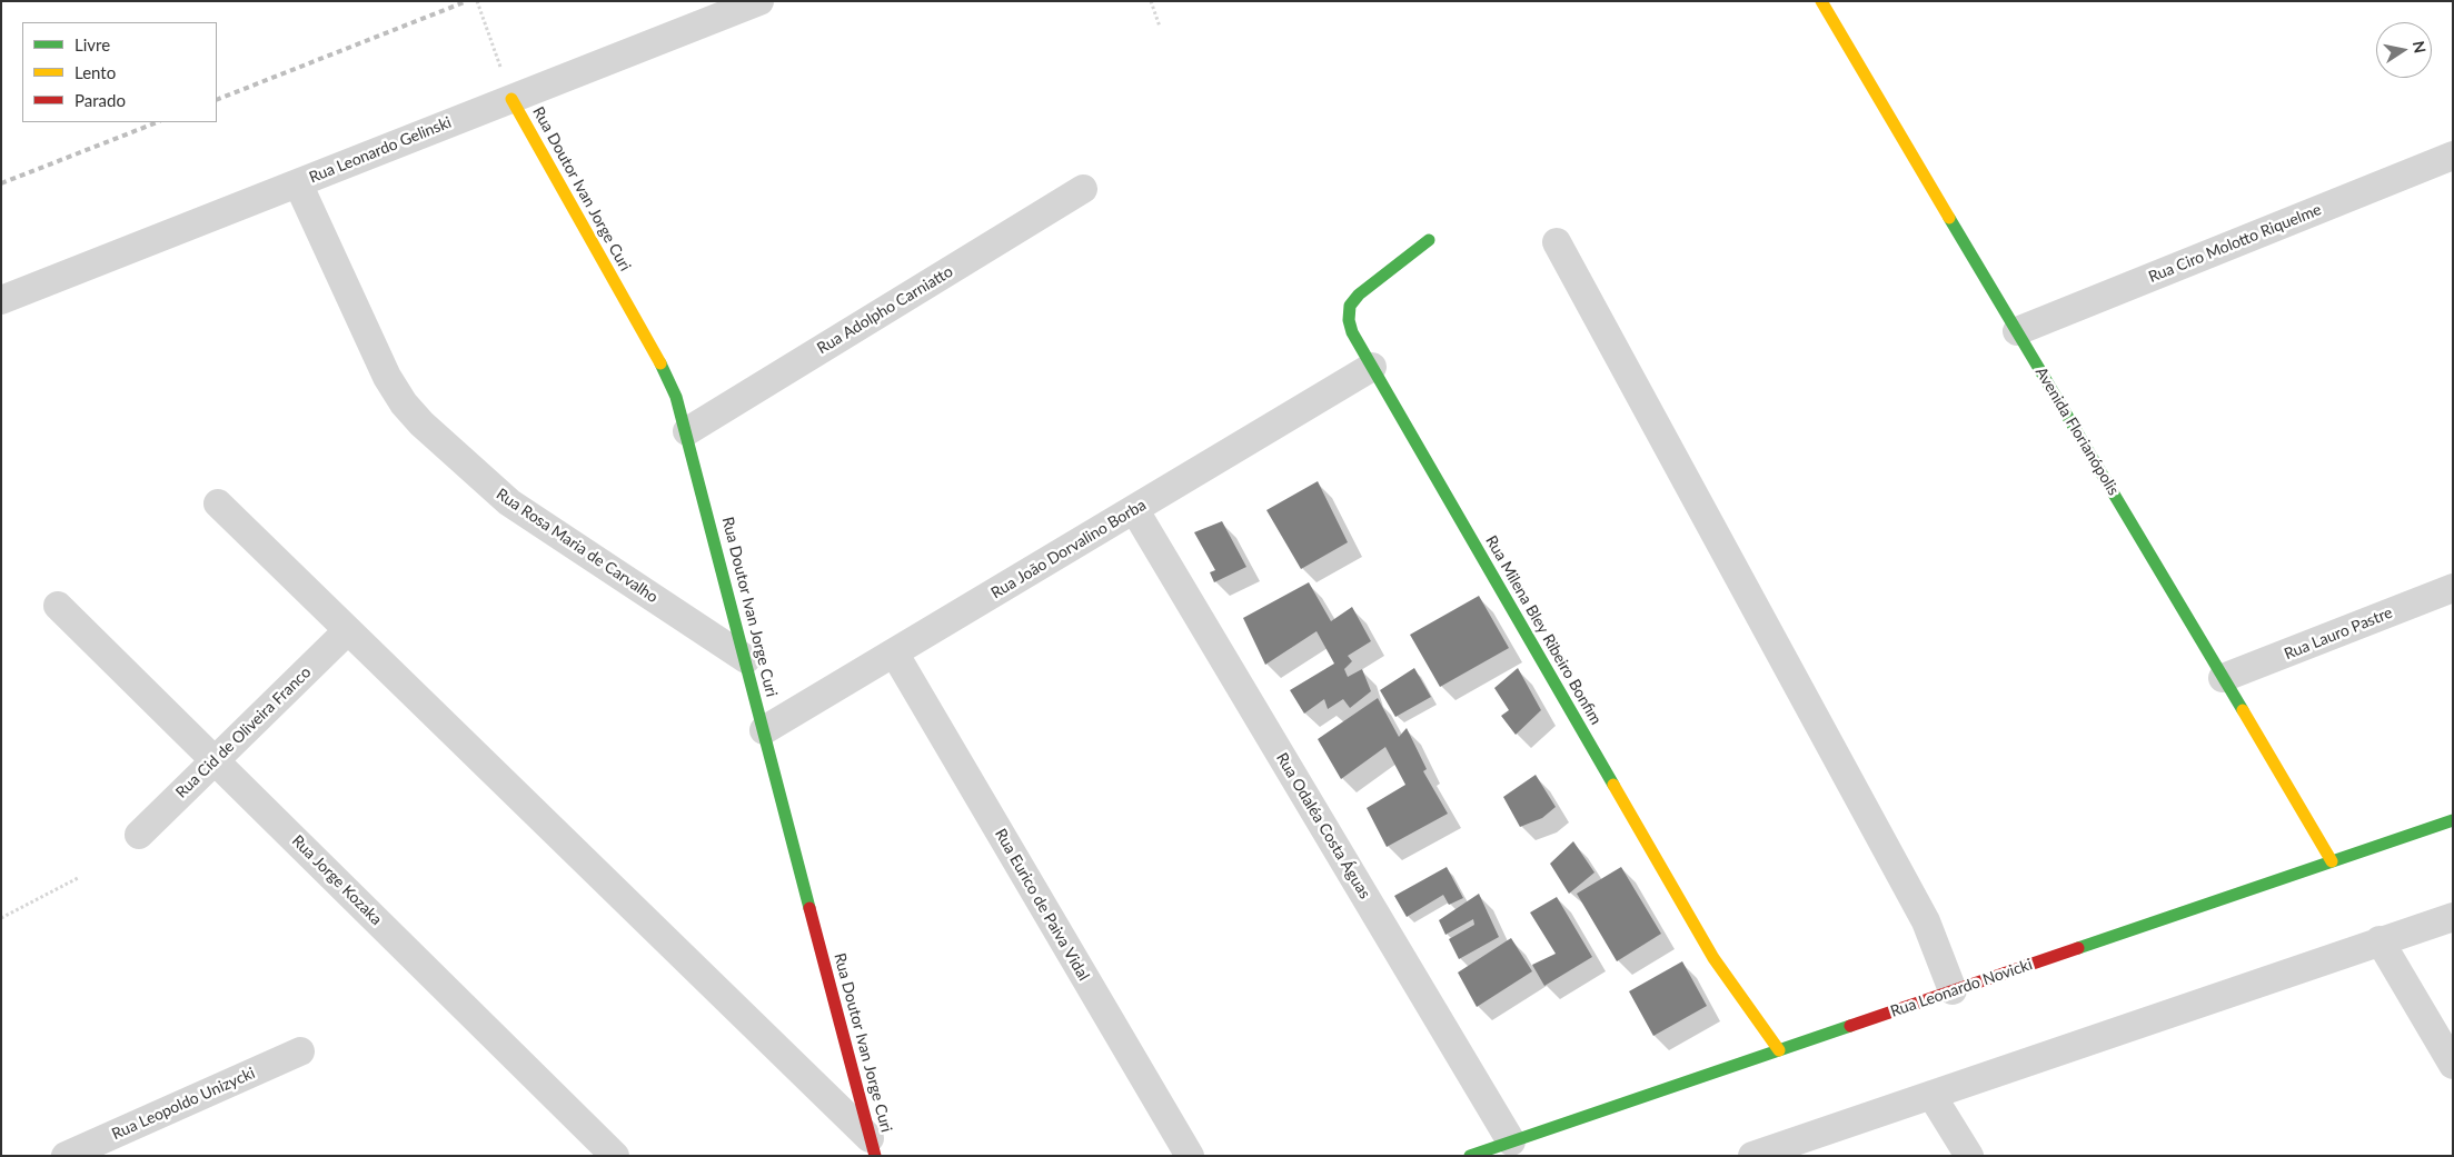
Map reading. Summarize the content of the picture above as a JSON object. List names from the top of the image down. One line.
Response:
{"streets":{"street":["Rua Leonardo Gelinski","Rua Doutor Ivan Jorge Curi","Rua Ciro Molotto Riquelme","Rua Adolpho Carniatto","Avenida Florianópolis","Rua Rosa Maria de Carvalho","Rua João Dorvalino Borba","Rua Milena Bley Ribeiro Bonfim","Rua Lauro Pastre","Rua Cid de Oliveira Franco","Rua Odaléa Costa Águas","Rua Jorge Kozaka","Rua Eurico de Paiva Vidal","Rua Leonardo Novicki","Rua Leopoldo Unizycki"]},"crossings":[["Rua Leonardo Gelinski","Rua Doutor Ivan Jorge Curi"],["Rua Leonardo Gelinski","Rua Rosa Maria de Carvalho"],["Rua Doutor Ivan Jorge Curi","Rua Adolpho Carniatto"],["Rua Doutor Ivan Jorge Curi","Rua Rosa Maria de Carvalho"],["Rua Doutor Ivan Jorge Curi","Rua João Dorvalino Borba"],["Rua Ciro Molotto Riquelme","Avenida Florianópolis"],["Avenida Florianópolis","Rua Lauro Pastre"],["Avenida Florianópolis","Rua Leonardo Novicki"],["Rua João Dorvalino Borba","Rua Milena Bley Ribeiro Bonfim"],["Rua João Dorvalino Borba","Rua Odaléa Costa Águas"],["Rua João Dorvalino Borba","Rua Eurico de Paiva Vidal"],["Rua Milena Bley Ribeiro Bonfim","Rua Leonardo Novicki"],["Rua Cid de Oliveira Franco","Rua Jorge Kozaka"],["Rua Odaléa Costa Águas","Rua Leonardo Novicki"]],"legend":["Livre","Lento","Parado"],"north":"right"}
